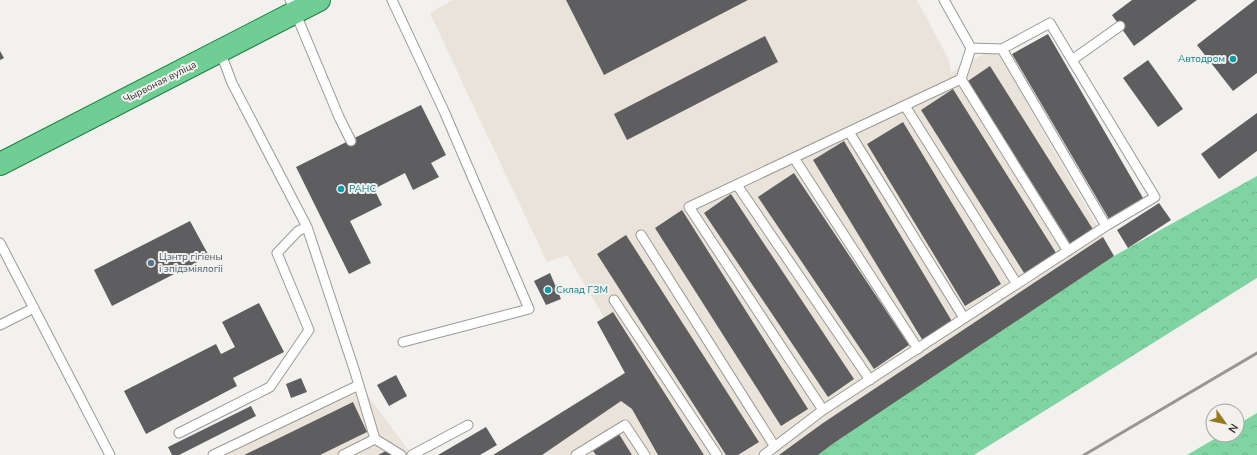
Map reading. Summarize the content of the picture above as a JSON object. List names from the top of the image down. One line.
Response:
{"streets":{"main road":["Чырвоная вуліца"]},"places":["Автодром","РАНС","Цэнтр гігіены і эпідэміялогіі","Склад ГЗМ"],"north":"bottom right"}
